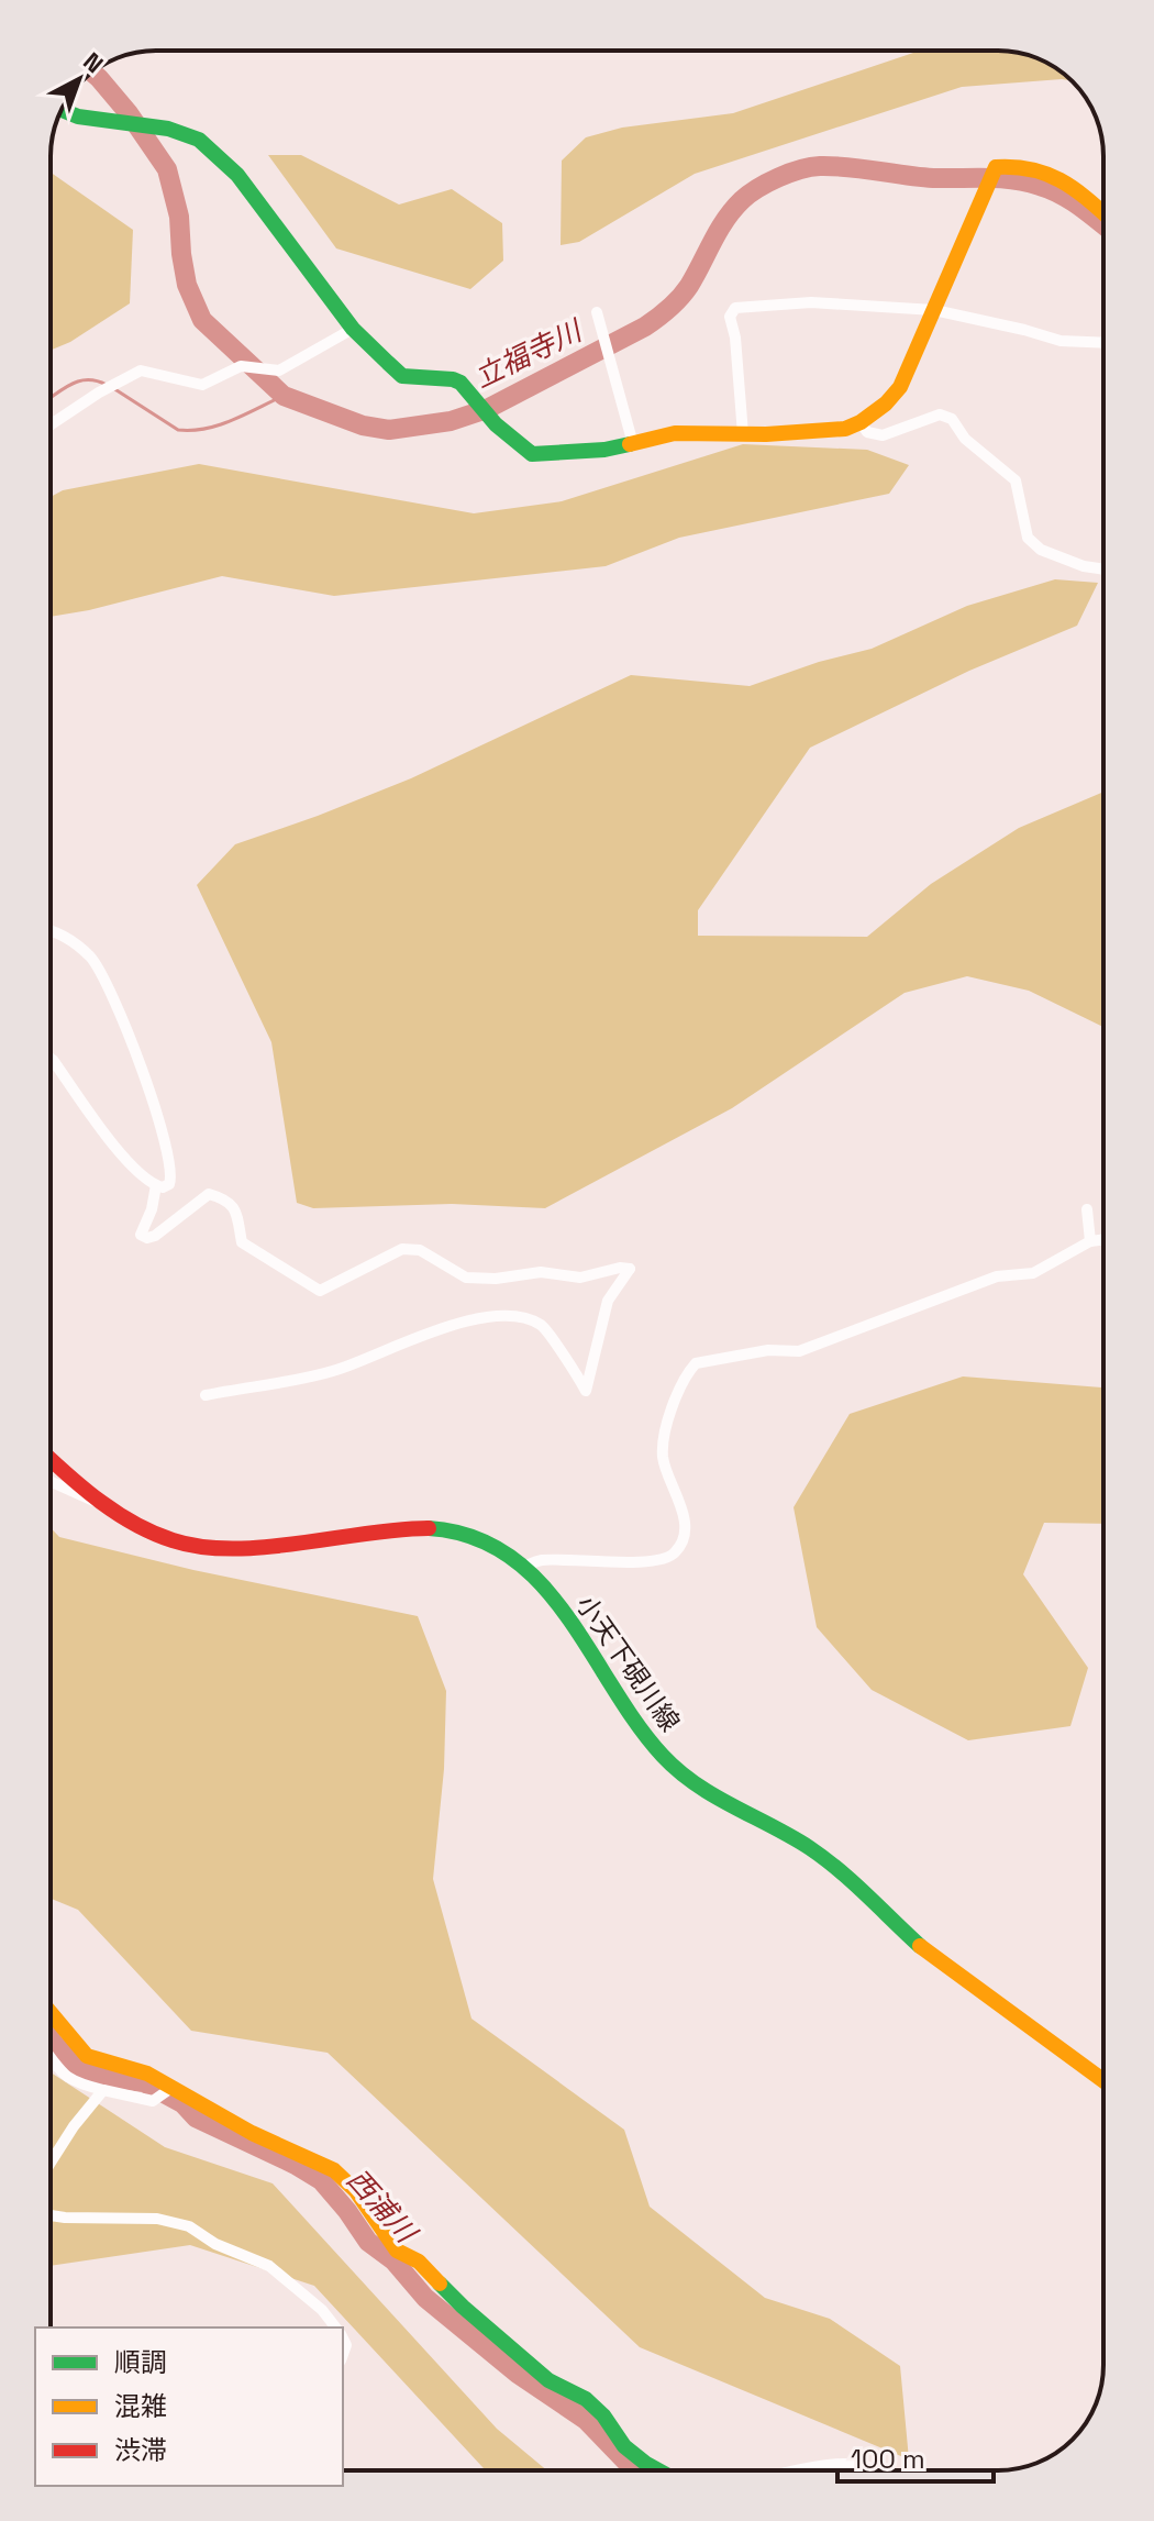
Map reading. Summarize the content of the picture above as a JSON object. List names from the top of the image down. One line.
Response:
{"streets":{"street":["小天下硯川線"]},"water":["立福寺川","西浦川"],"legend":["順調","混雑","渋滞"],"scale_bar":"100 m","north":"top right"}
